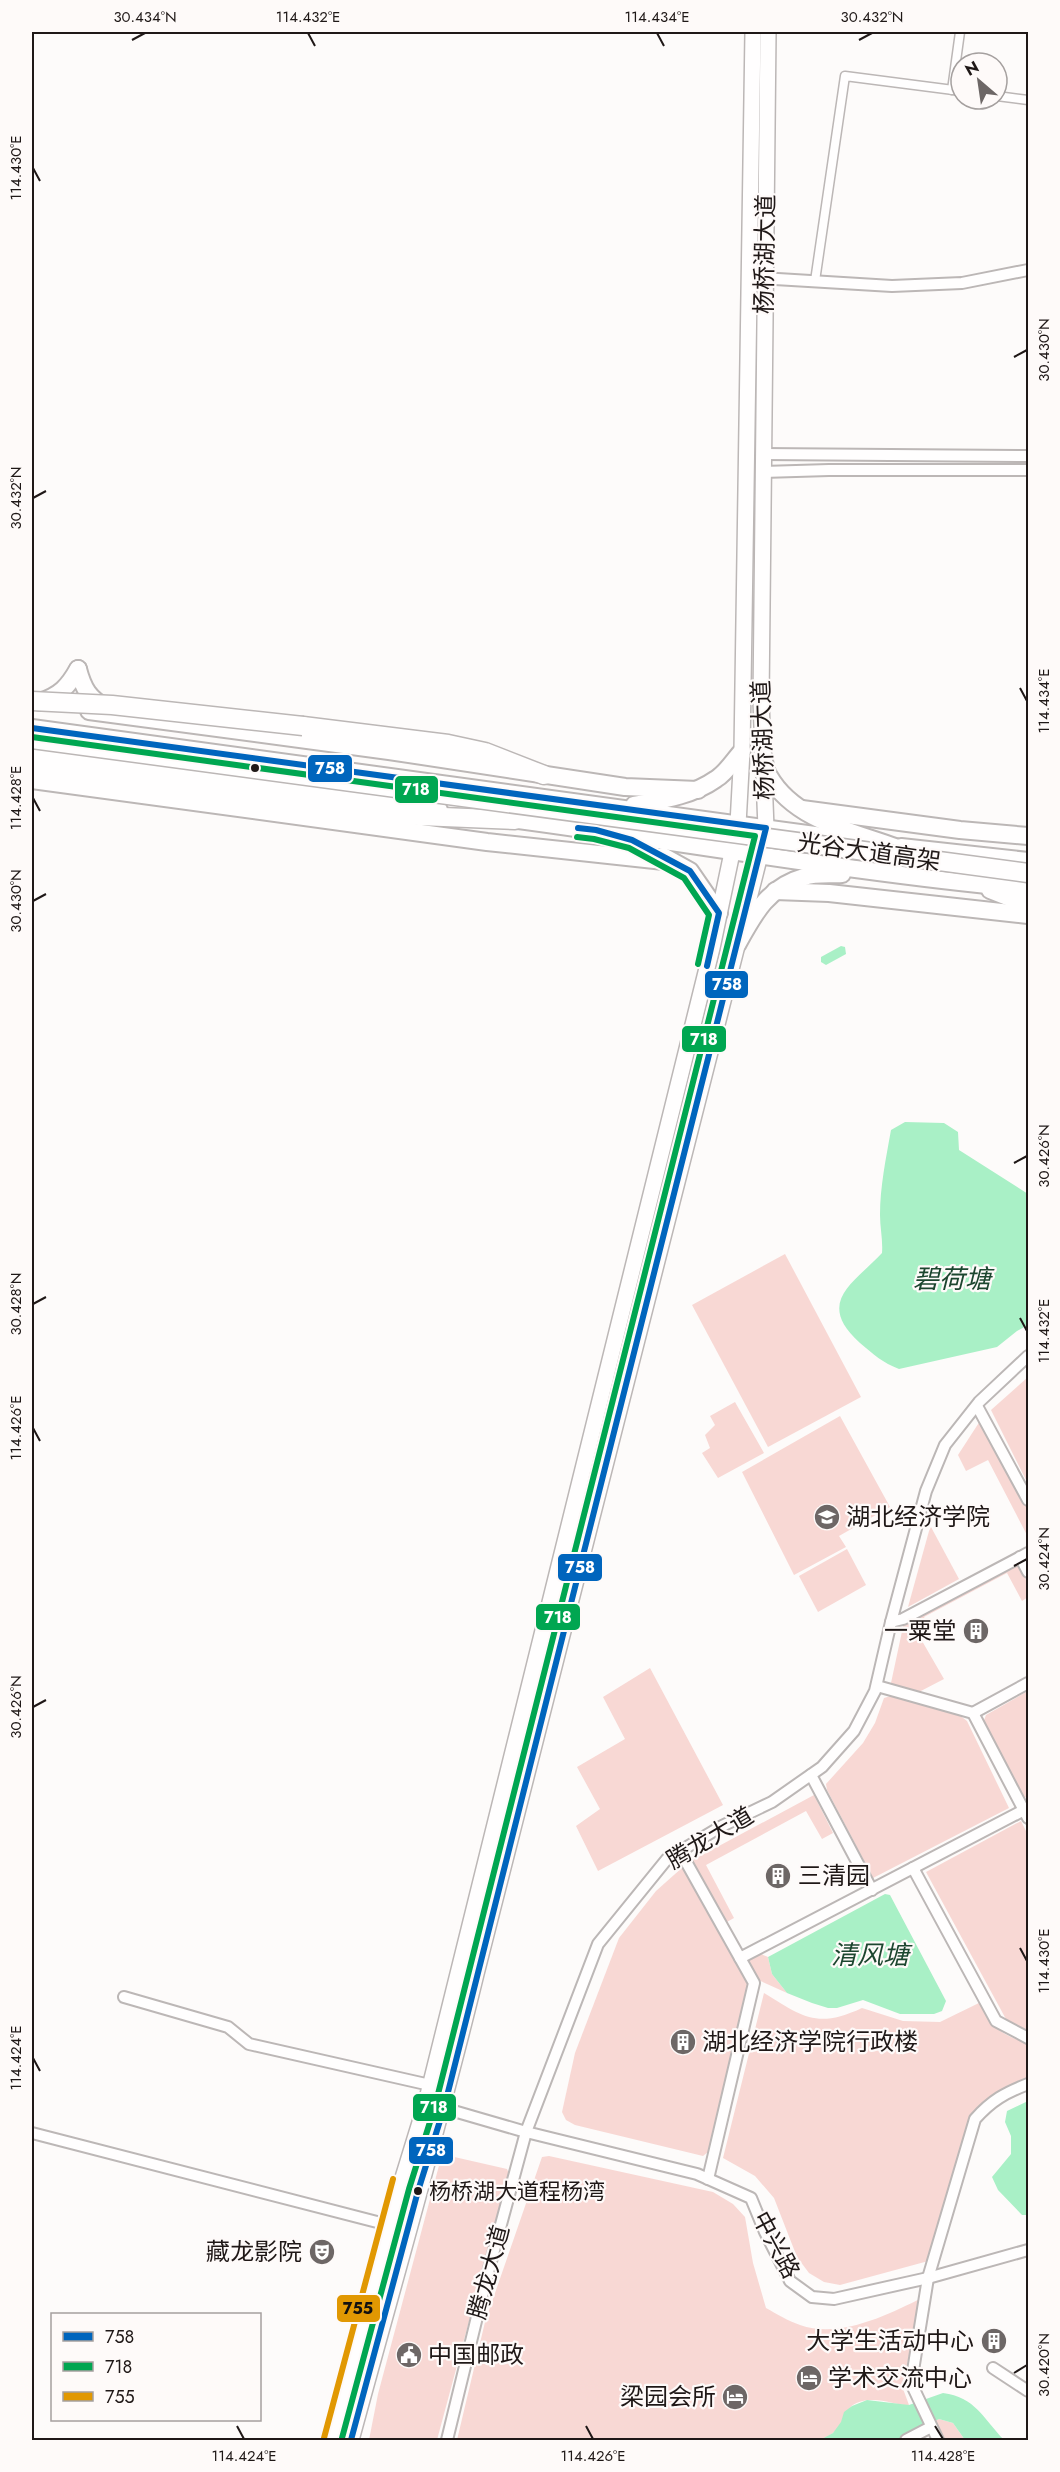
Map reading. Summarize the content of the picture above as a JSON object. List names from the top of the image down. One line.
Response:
{"streets":{"highway":["光谷大道高架"],"main road":["杨桥湖大道"],"street":["腾龙大道","中兴路"]},"crossings":[["杨桥湖大道","中兴路"],["腾龙大道","中兴路"]],"water":["碧荷塘","清风塘"],"places":{"school or university":["湖北经济学院"],"building":["一粟堂","三清园","湖北经济学院行政楼","大学生活动中心"],"other":["杨桥湖大道程杨湾"],"theatre":["藏龙影院"],"public building":["中国邮政"],"hotel":["学术交流中心","梁园会所"]},"lines":["transit line 758","transit line 718","transit line 755"],"legend":["758","718","755"],"north":"top left","coordinates":["30.434°N","114.432°E","114.434°E","30.432°N","114.430°E","30.430°N","114.428°E","30.426°N","30.428°N","114.426°E","30.424°N","114.424°E","30.420°N"]}
